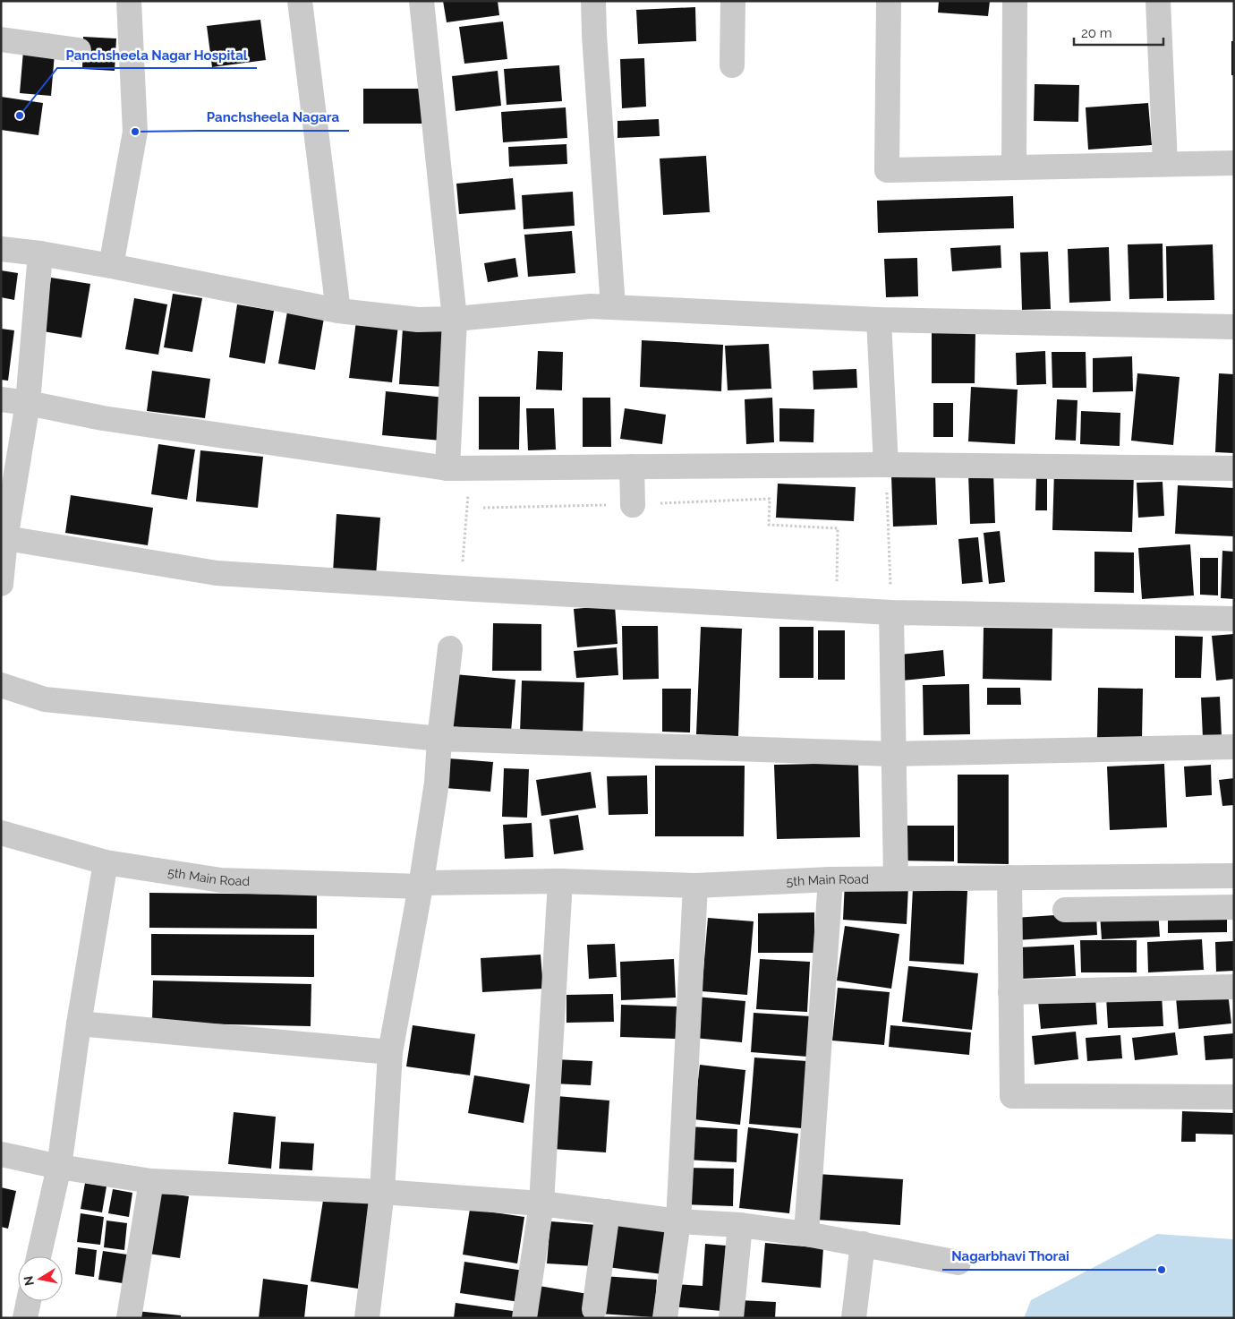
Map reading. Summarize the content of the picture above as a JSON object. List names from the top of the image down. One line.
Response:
{"streets":{"street":["5th Main Road"]},"places":["Panchsheela Nagar Hospital","Panchsheela Nagara","Nagarbhavi Thorai"],"scale_bar":"20 m","north":"left"}
